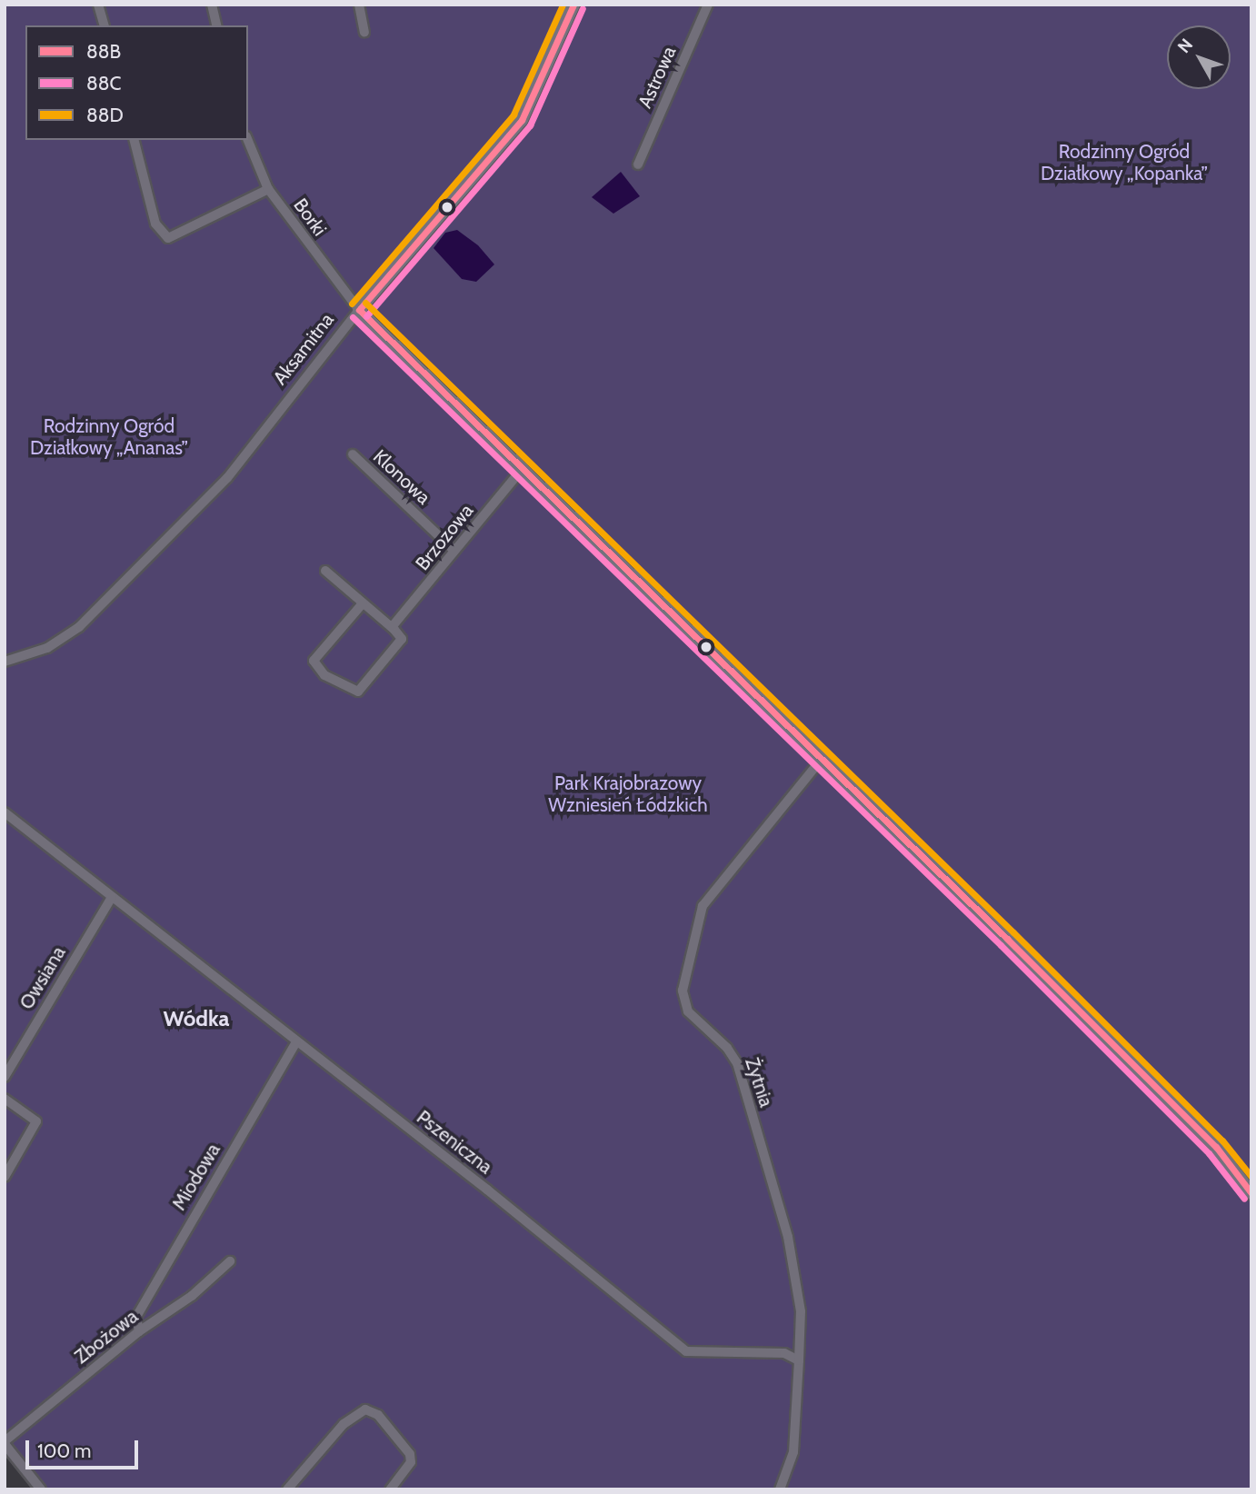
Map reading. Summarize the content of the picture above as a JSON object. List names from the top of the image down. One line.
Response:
{"streets":{"street":["Astrowa","Borki","Aksamitna","Klonowa","Brzozowa","Owsiana","Żytnia","Pszeniczna","Miodowa","Zbożowa"]},"crossings":[["Borki","Aksamitna"],["Klonowa","Brzozowa"],["Owsiana","Pszeniczna"],["Żytnia","Pszeniczna"],["Pszeniczna","Miodowa"],["Miodowa","Zbożowa"]],"districts":["Wódka"],"parks":["Rodzinny Ogród Działkowy „Kopanka”","Rodzinny Ogród Działkowy „Ananas”","Park Krajobrazowy Wzniesień Łódzkich"],"lines":["transit line 88B","transit line 88D","transit line 88C"],"legend":["88B","88C","88D"],"scale_bar":"100 m","north":"top left"}
